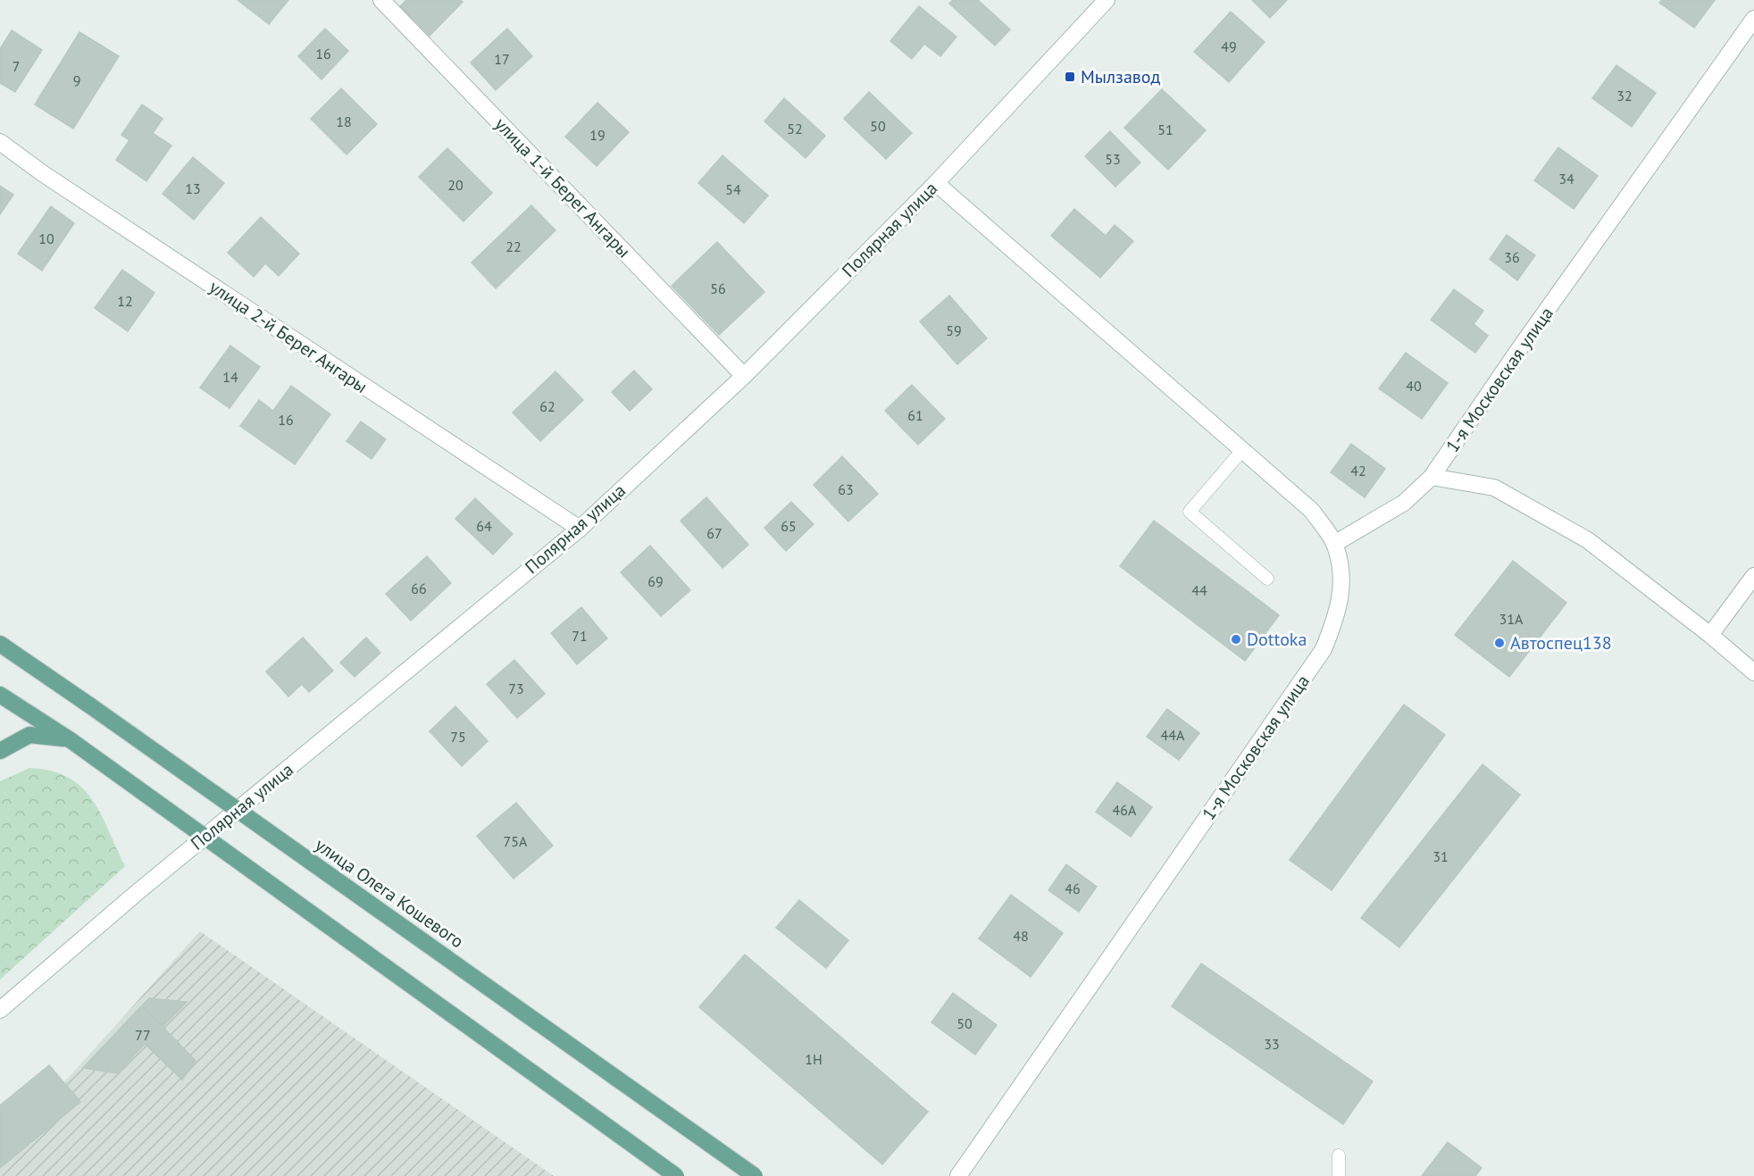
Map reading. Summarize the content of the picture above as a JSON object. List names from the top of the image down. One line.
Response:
{"streets":{"main road":["улица 1-й Берег Ангары","Полярная улица","улица 2-й Берег Ангары","1-я Московская улица","улица Олега Кошевого"]},"crossings":[["улица 1-й Берег Ангары","Полярная улица"],["Полярная улица","улица 2-й Берег Ангары"]],"places":{"transit":["Мылзавод"],"other":["Dottoka","Автоспец138"]},"house_numbers":["49","16","17","7","9","32","18","50","52","51","19","53","34","20","13","54","10","22","36","56","12","59","14","40","62","61","16","42","63","64","65","67","69","66","44","31А","71","73","44А","75","46А","75А","31","46","48","50","77","33","1Н"]}
